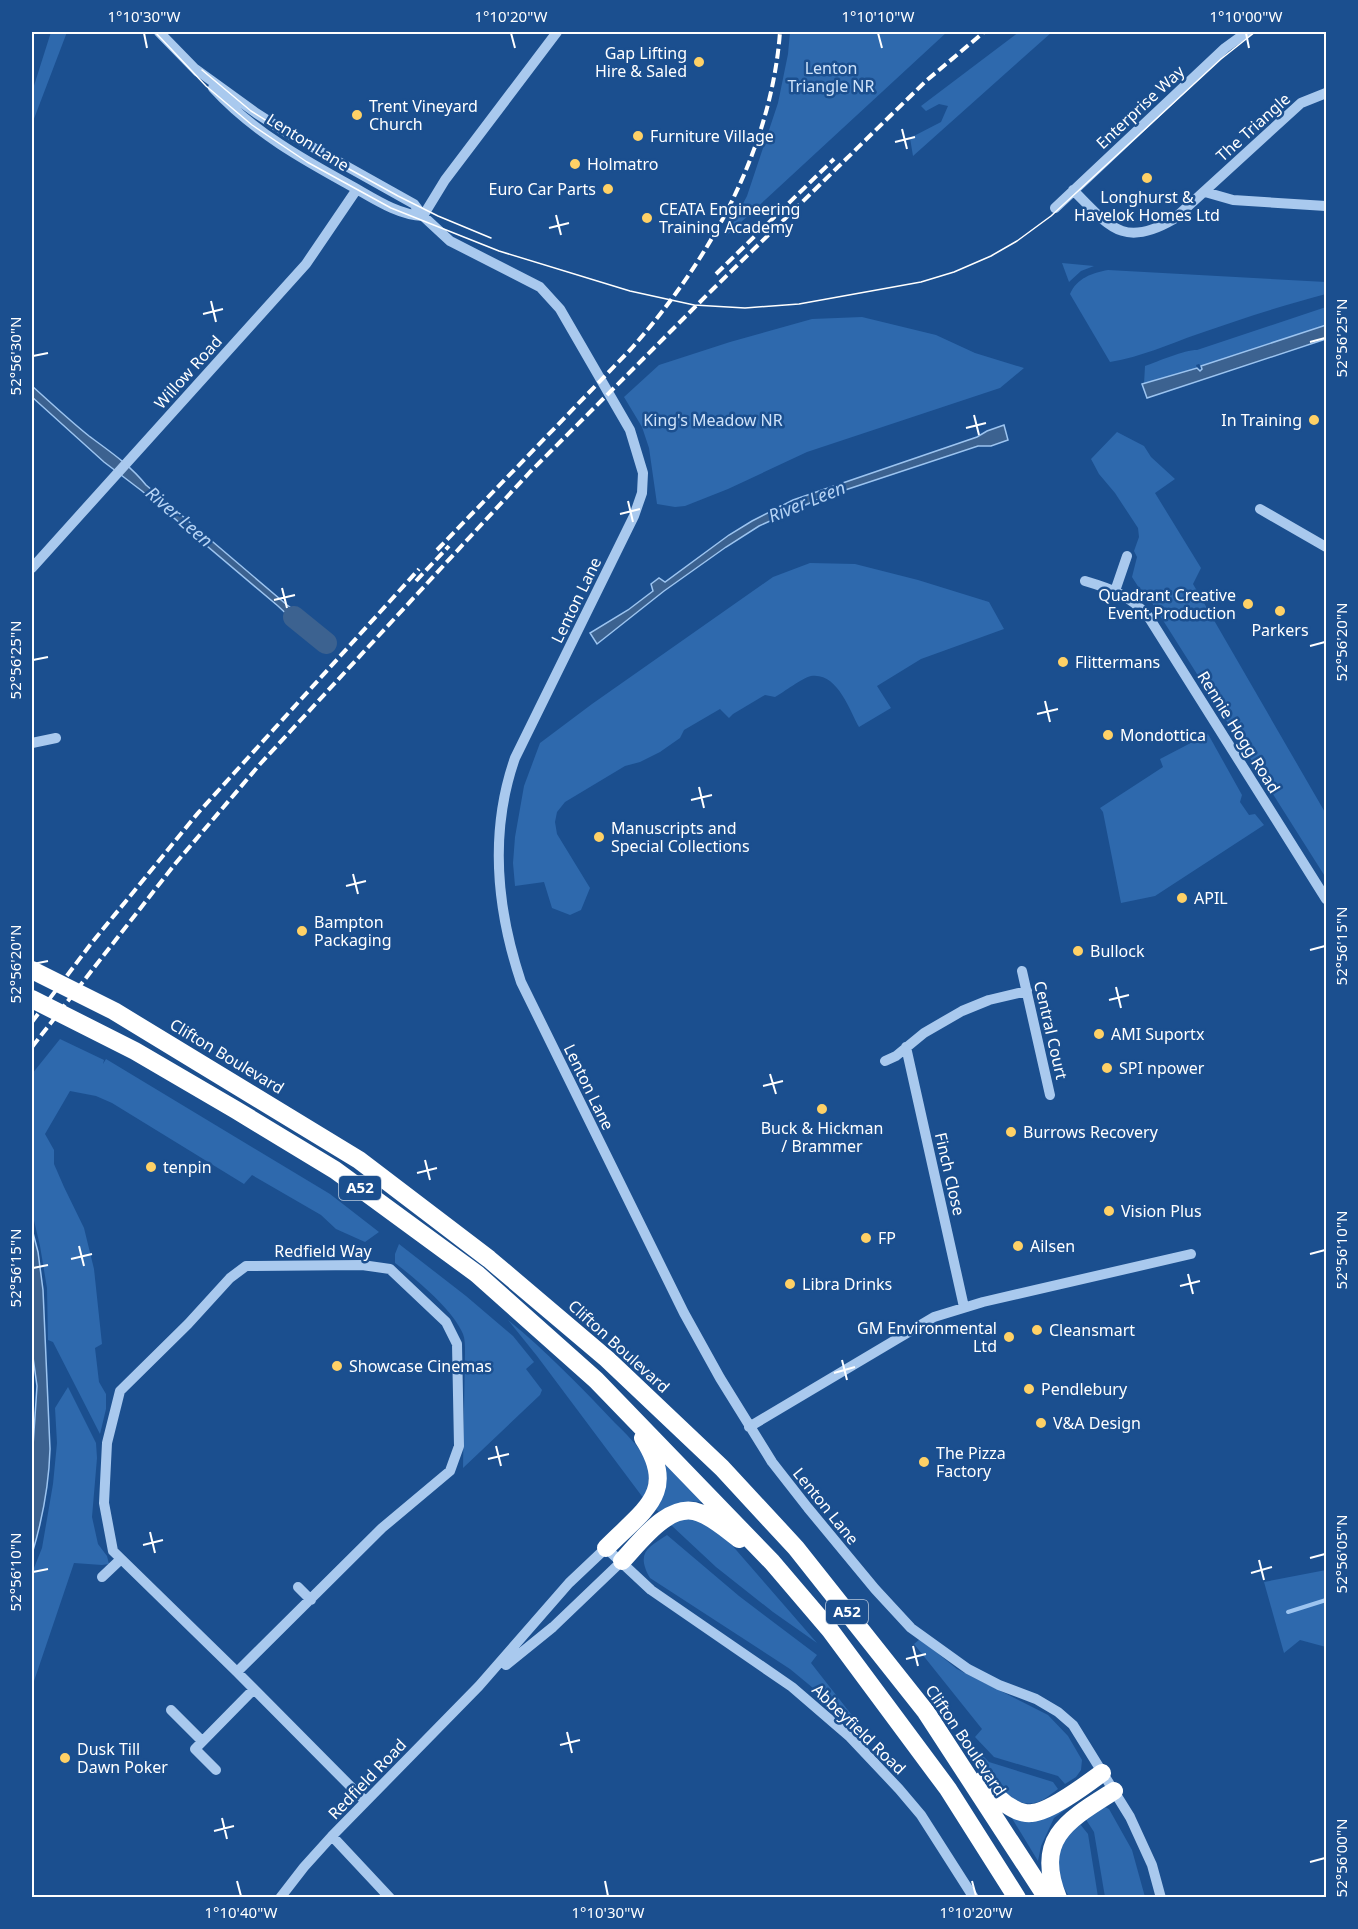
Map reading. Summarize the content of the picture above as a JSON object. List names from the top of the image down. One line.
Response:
{"streets":{"highway":["Clifton Boulevard","A52"],"street":["Enterprise Way","The Triangle","Lenton Lane","Willow Road","Rennie Hogg Road","Central Court","Finch Close","Redfield Way","Abbeyfield Road","Redfield Road"]},"crossings":[["Enterprise Way","The Triangle"],["Lenton Lane","Willow Road"],["Redfield Way","Redfield Road"],["Abbeyfield Road","Redfield Road"]],"water":["River Leen"],"parks":["Lenton Triangle NR","King's Meadow NR"],"places":["Gap Lifting Hire & Saled","Trent Vineyard Church","Furniture Village","Holmatro","Longhurst & Havelok Homes Ltd","Euro Car Parts","CEATA Engineering Training Academy","In Training","Quadrant Creative Event Production","Parkers","Flittermans","Mondottica","Manuscripts and Special Collections","APIL","Bampton Packaging","Bullock","AMI Suportx","SPI npower","Buck & Hickman / Brammer","Burrows Recovery","tenpin","Vision Plus","FP","Ailsen","Libra Drinks","Cleansmart","GM Environmental Ltd","Showcase Cinemas","Pendlebury","V&A Design","The Pizza Factory","Dusk Till Dawn Poker"],"coordinates":["1°10'30\"W","1°10'20\"W","1°10'10\"W","1°10'00\"W","52°56'25\"N","52°56'30\"N","52°56'20\"N","52°56'15\"N","52°56'10\"N","52°56'05\"N","52°56'00\"N","1°10'40\"W"]}
